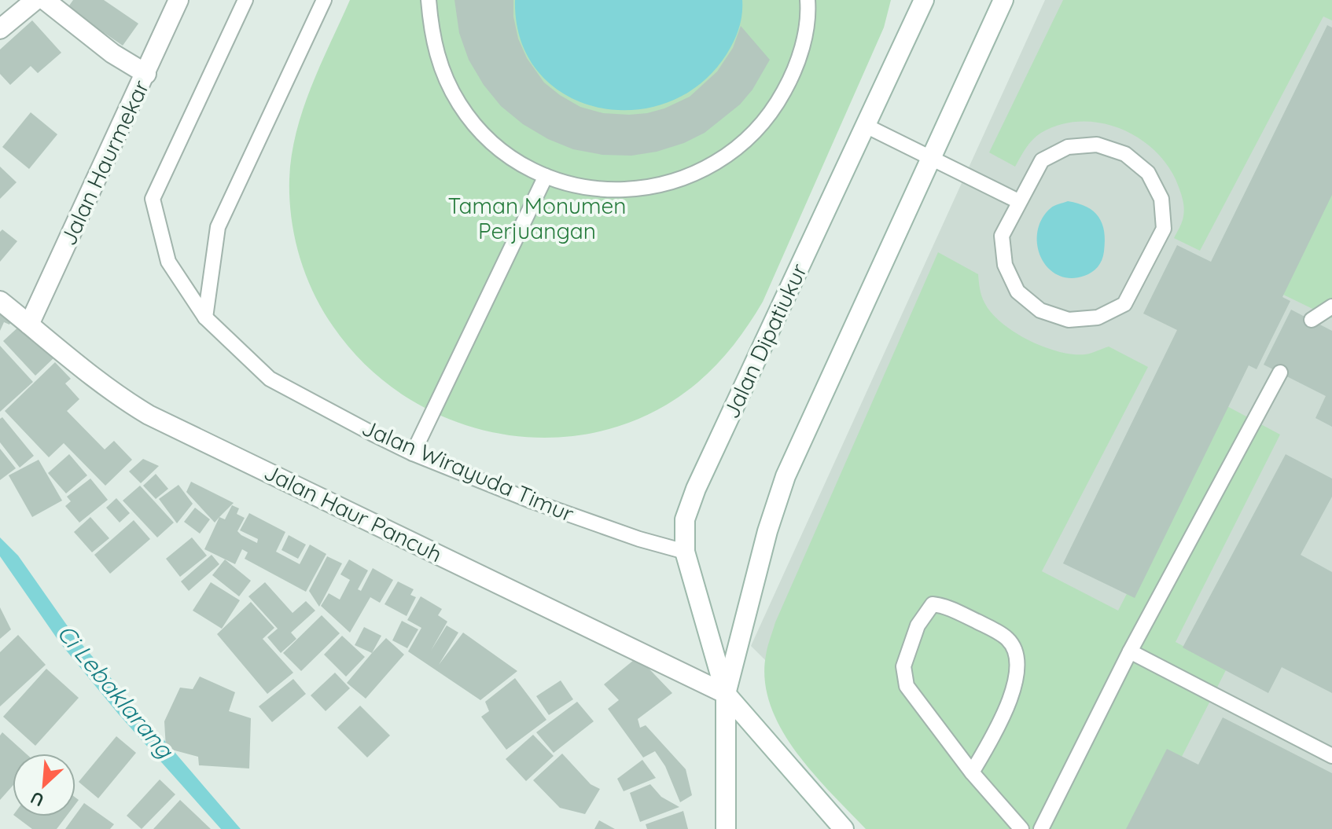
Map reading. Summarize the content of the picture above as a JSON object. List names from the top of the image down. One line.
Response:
{"streets":{"main road":["Jalan Haurmekar","Jalan Dipatiukur","Jalan Haur Pancuh"],"lane":["Jalan Wirayuda Timur"]},"crossings":[["Jalan Haurmekar","Jalan Haur Pancuh"],["Jalan Dipatiukur","Jalan Wirayuda Timur"],["Jalan Dipatiukur","Jalan Haur Pancuh"]],"water":["Ci Lebaklarang"],"parks":["Taman Monumen Perjuangan"],"north":"bottom left"}
